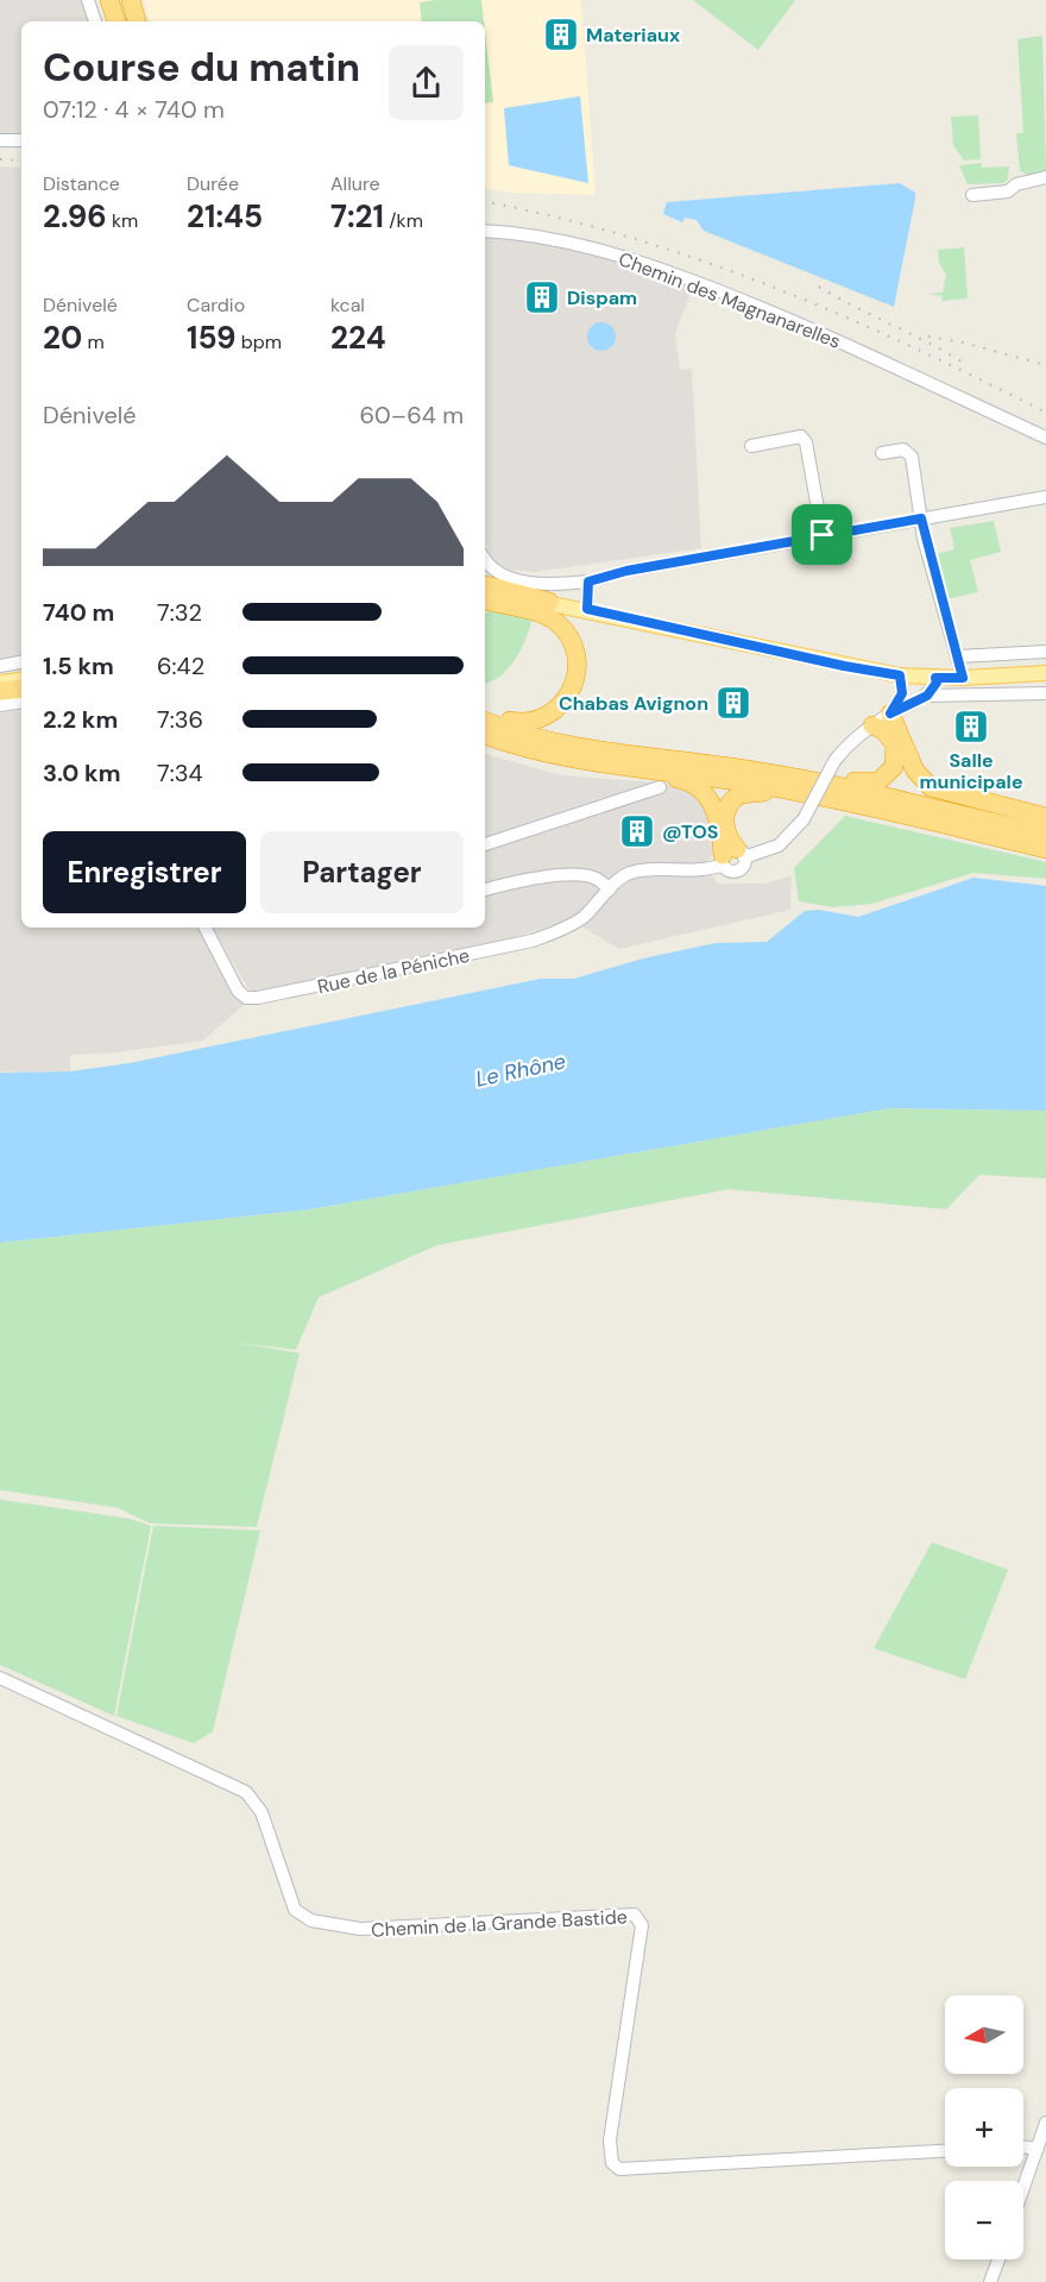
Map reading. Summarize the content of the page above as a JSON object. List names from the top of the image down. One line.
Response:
{"streets":{"street":["Chemin des Magnanarelles","Rue de la Péniche","Chemin de la Grande Bastide"]},"water":["Le Rhône"],"places":{"building":["Materiaux","Dispam","Chabas Avignon","Salle municipale","@TOS"]},"north":"left","page":{"heading":["Course du matin","07:12 · 4 × 740 m"],"stats":[["Distance","2.96 km"],["Durée","21:45"],["Allure","7:21 /km"],["Dénivelé","20 m"],["Cardio","159 bpm"],["kcal","224"]],"chart":["Dénivelé","60–64 m"],"list":[{"name":"740 m","note":"7:32"},{"name":"1.5 km","note":"6:42"},{"name":"2.2 km","note":"7:36"},{"name":"3.0 km","note":"7:34"}],"buttons":["Enregistrer","Partager"],"map_buttons":["+","−"]}}
